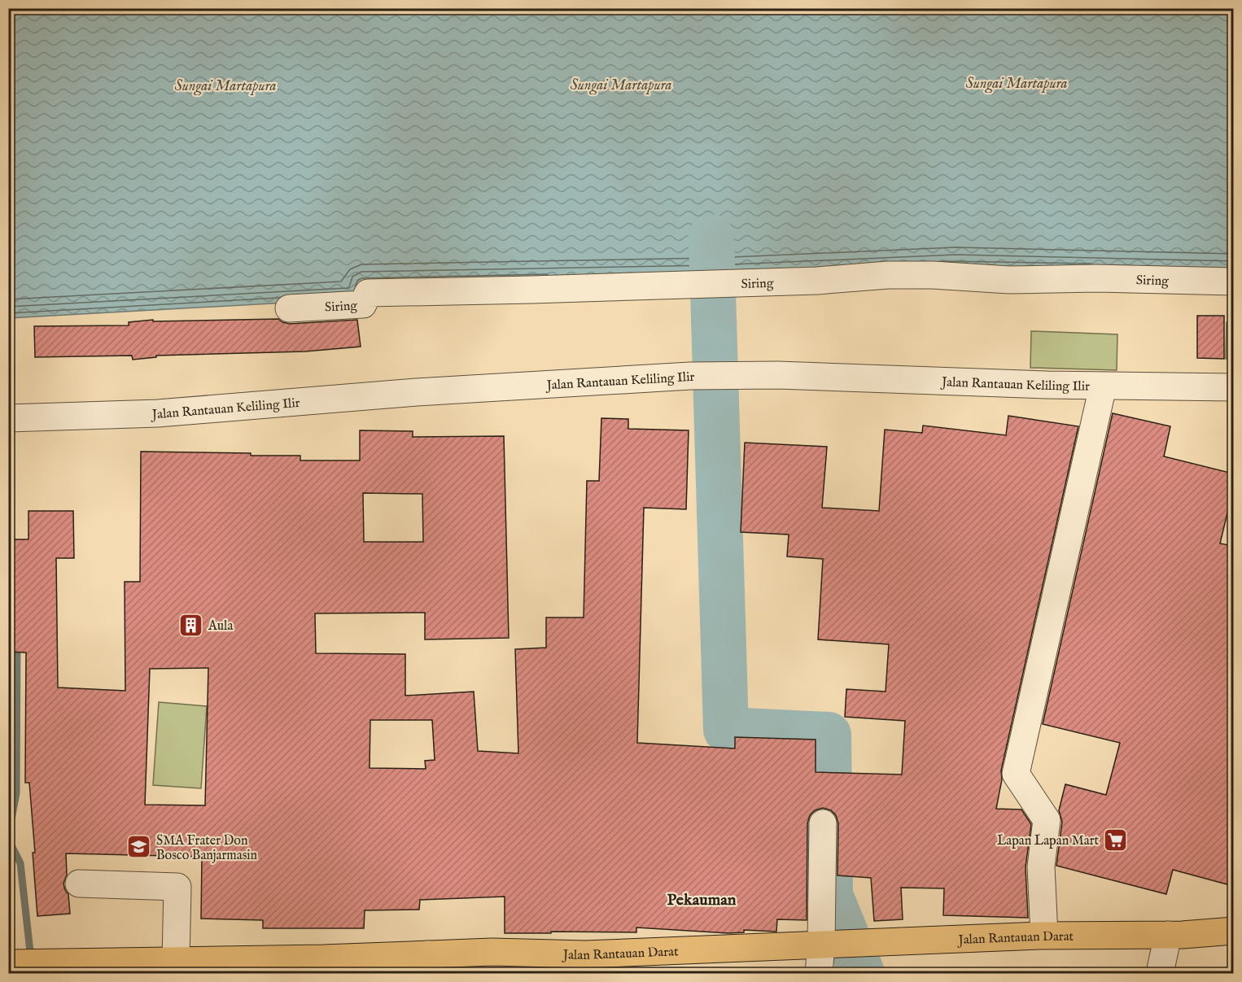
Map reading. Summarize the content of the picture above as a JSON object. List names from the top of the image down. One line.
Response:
{"streets":{"main road":["Jalan Rantauan Darat"],"street":["Siring","Jalan Rantauan Keliling Ilir"]},"districts":["Pekauman"],"water":["Sungai Martapura"],"places":{"building":["Aula"],"supermarket":["Lapan Lapan Mart"],"school or university":["SMA Frater Don Bosco Banjarmasin"]}}
